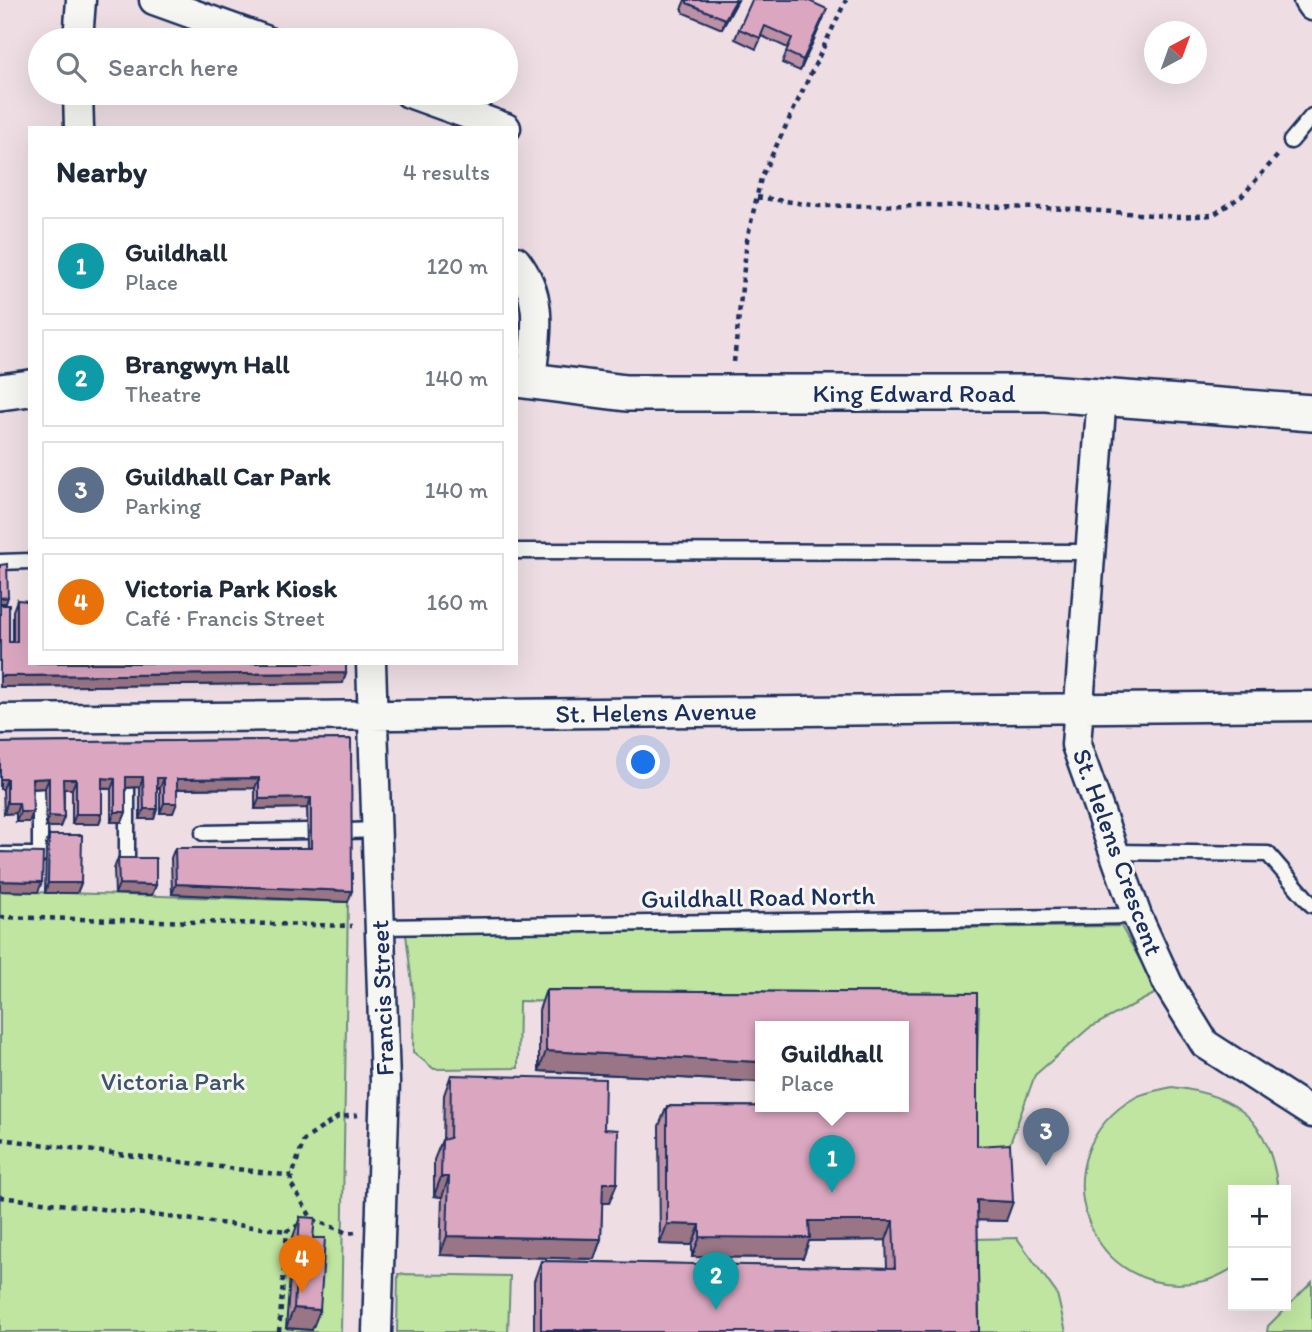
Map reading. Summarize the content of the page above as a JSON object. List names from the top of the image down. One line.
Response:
{"streets":{"street":["King Edward Road","St. Helens Avenue","St. Helens Crescent","Francis Street"],"lane":["Guildhall Road North"]},"crossings":[["King Edward Road","St. Helens Crescent"],["St. Helens Avenue","St. Helens Crescent"],["St. Helens Avenue","Francis Street"],["St. Helens Crescent","Guildhall Road North"],["Guildhall Road North","Francis Street"]],"parks":["Victoria Park"],"north":"top right","page":{"search":"Search here","heading":["Nearby","4 results"],"list":[{"mark":"1","name":"Guildhall","note":"Place","value":"120 m"},{"mark":"2","name":"Brangwyn Hall","note":"Theatre","value":"140 m"},{"mark":"3","name":"Guildhall Car Park","note":"Parking","value":"140 m"},{"mark":"4","name":"Victoria Park Kiosk","note":"Café · Francis Street","value":"160 m"}],"popup":["Guildhall","Place"],"pins":["3","1","4","2"],"map_buttons":["+","−"]}}
